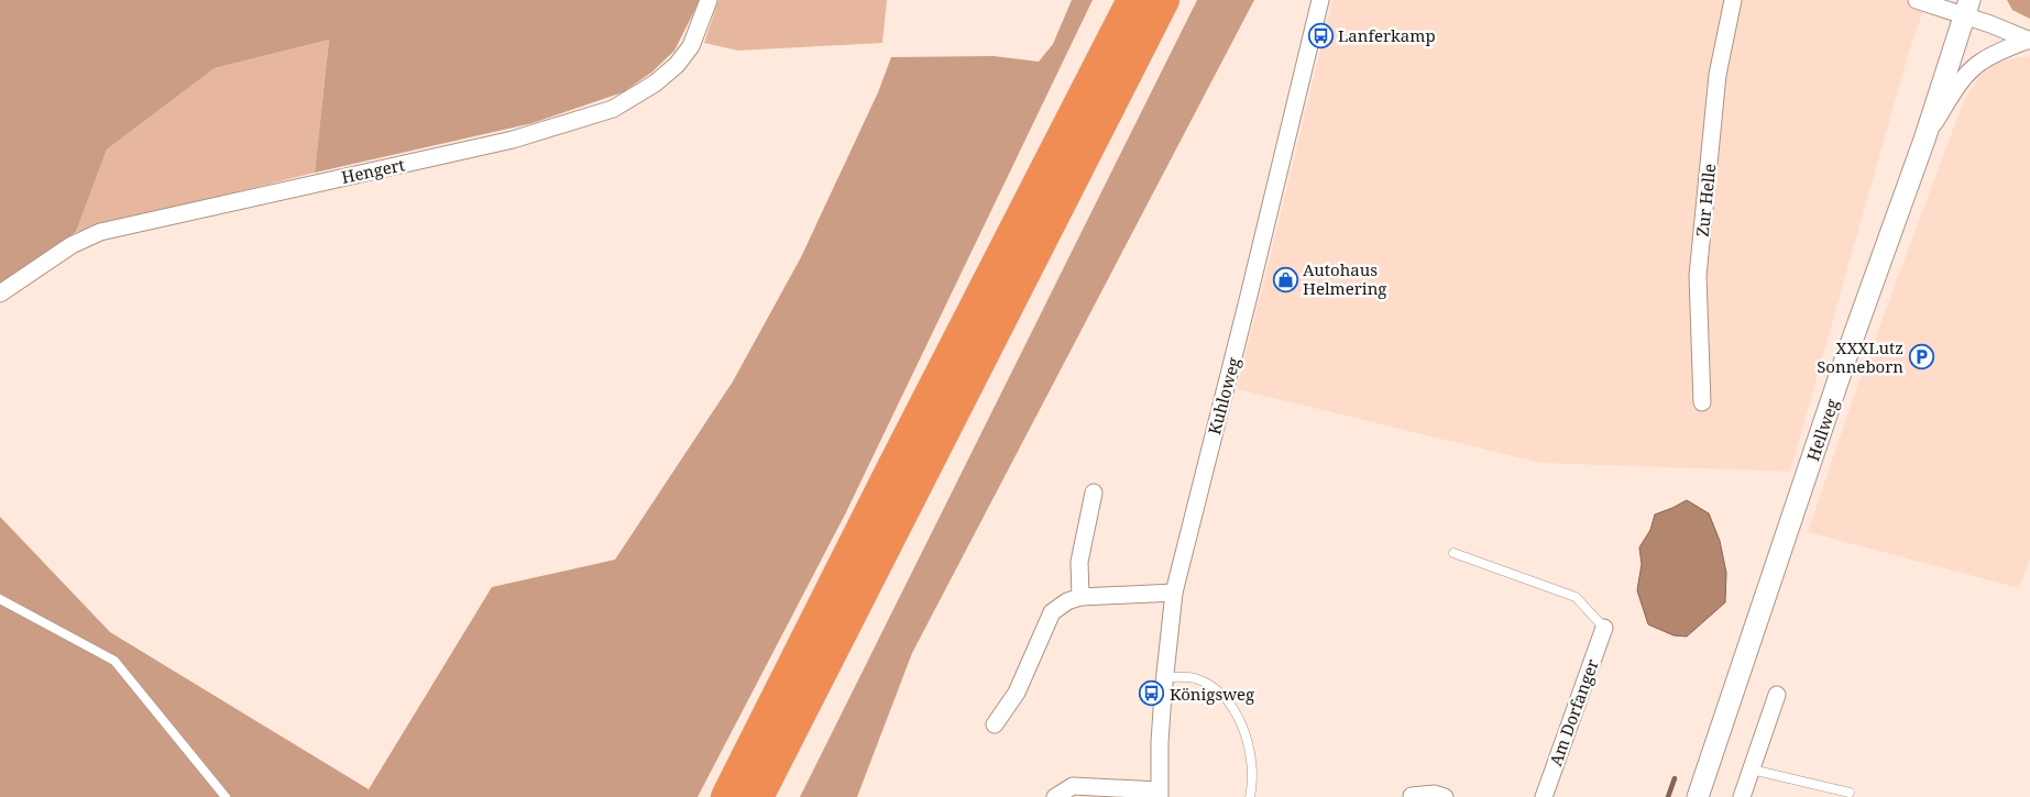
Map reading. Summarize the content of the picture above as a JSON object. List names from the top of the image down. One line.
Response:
{"streets":{"street":["Hengert","Zur Helle","Kuhloweg","Hellweg","Am Dorfanger"]},"places":{"bus stop":["Lanferkamp","Königsweg"],"shop":["Autohaus Helmering"],"parking":["XXXLutz Sonneborn"]}}
